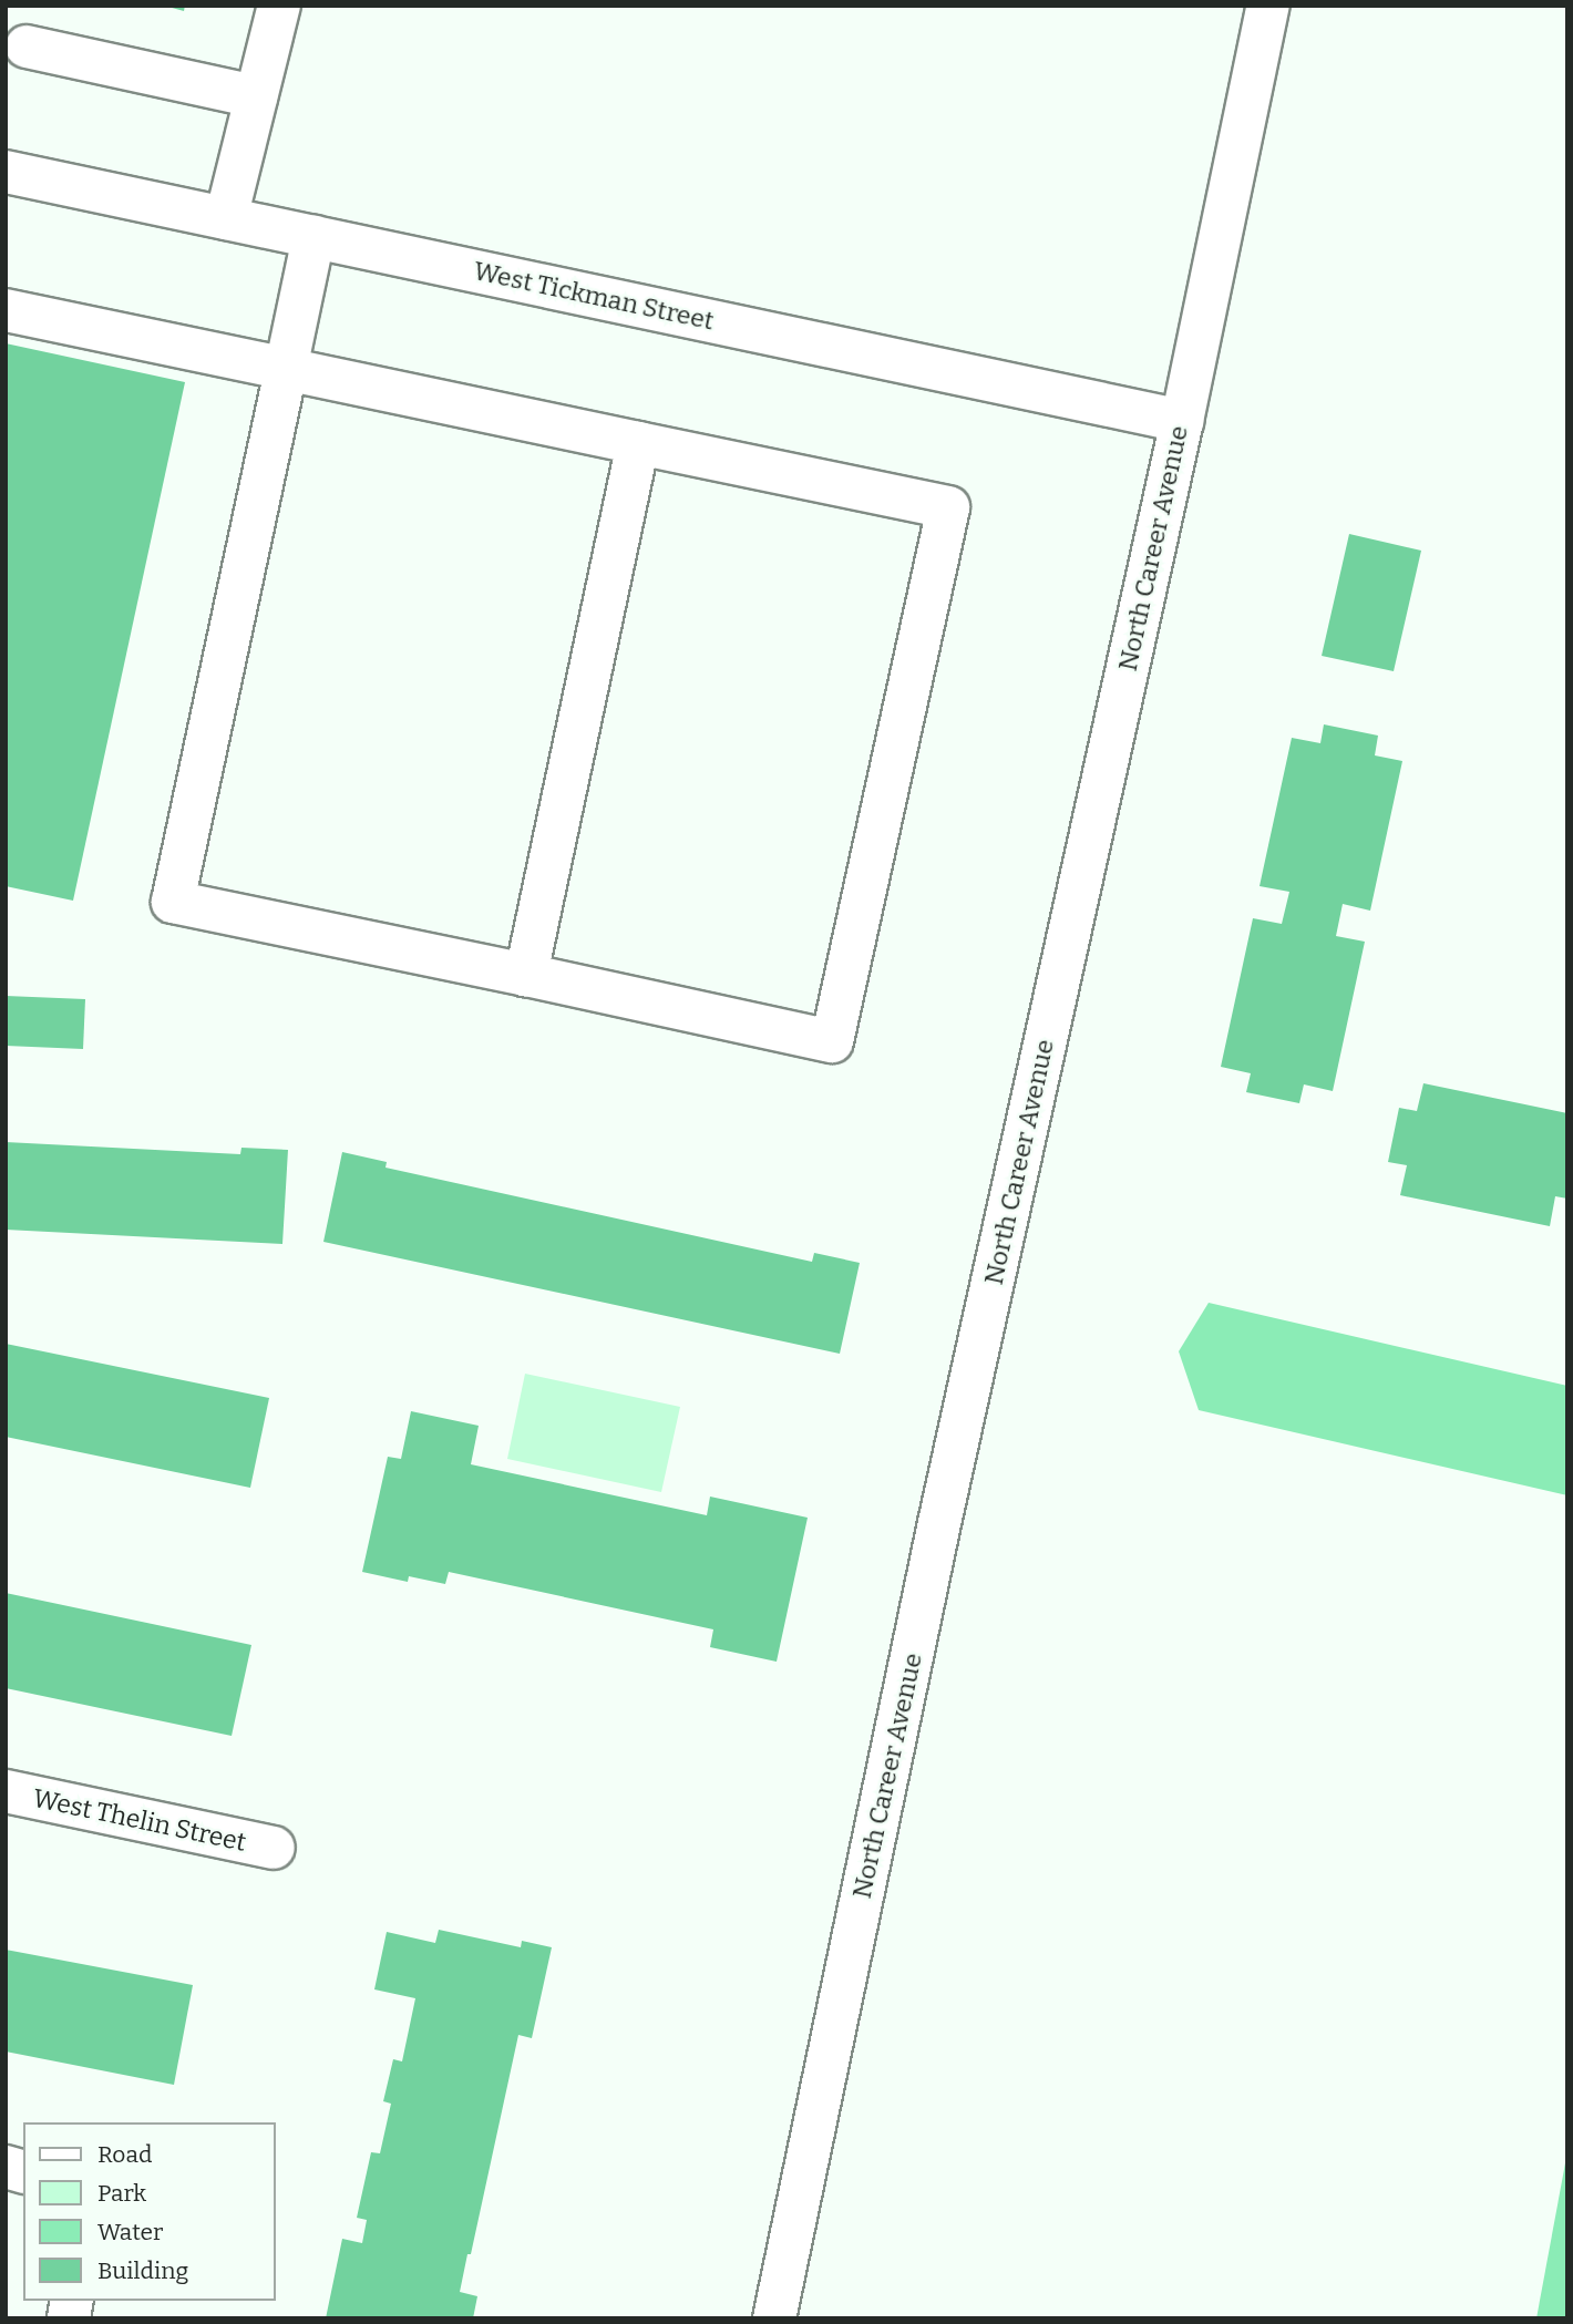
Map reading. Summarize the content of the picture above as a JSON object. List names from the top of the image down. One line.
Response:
{"streets":{"street":["West Tickman Street","North Career Avenue","West Thelin Street"]},"crossings":[["West Tickman Street","North Career Avenue"]],"legend":["Road","Park","Water","Building"]}
